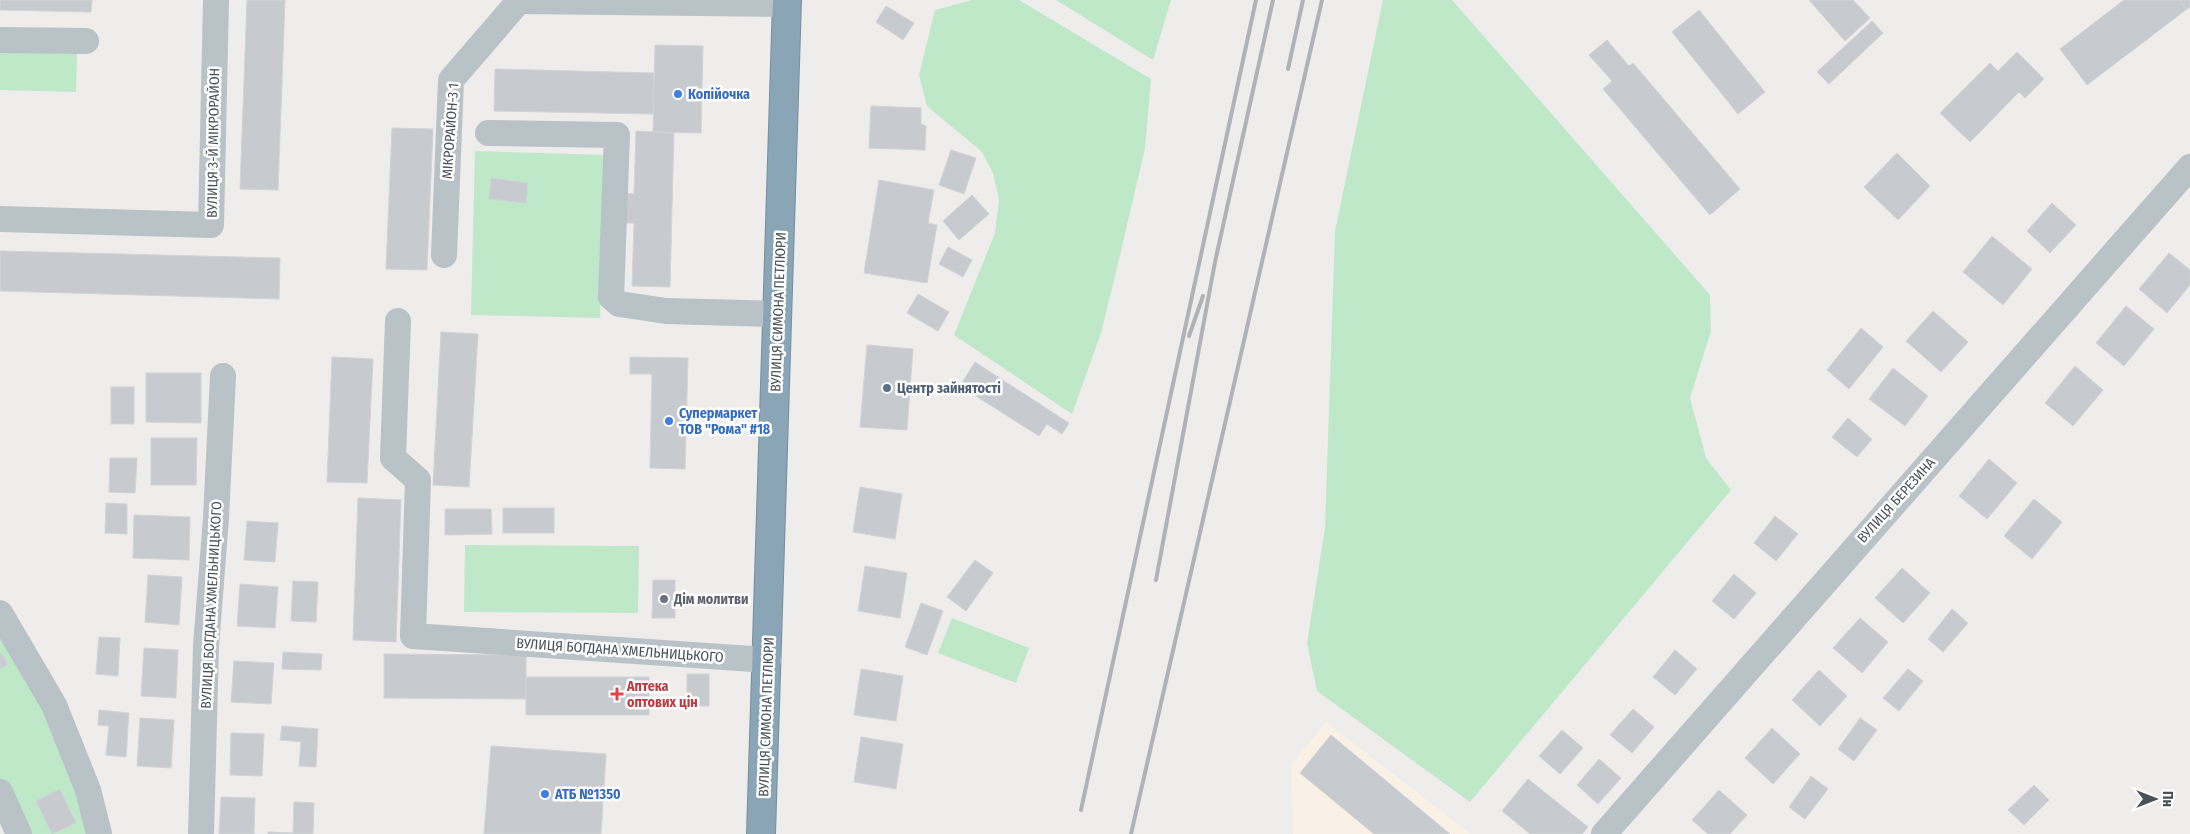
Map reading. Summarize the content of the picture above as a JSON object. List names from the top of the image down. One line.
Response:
{"streets":{"highway":["ВУЛИЦЯ СИМОНА ПЕТЛЮРИ"],"street":["МІКРОРАЙОН-3 1","ВУЛИЦЯ 3-Й МІКРОРАЙОН","ВУЛИЦЯ БЕРЕЗИНА","ВУЛИЦЯ БОГДАНА ХМЕЛЬНИЦЬКОГО"]},"crossings":[["ВУЛИЦЯ СИМОНА ПЕТЛЮРИ","ВУЛИЦЯ БОГДАНА ХМЕЛЬНИЦЬКОГО"]],"places":{"other":["Копійочка","Центр зайнятості","Супермаркет ТОВ \"Рома\" #18","Дім молитви","АТБ №1350"],"health":["Аптека оптових цін"]},"north":"right"}
